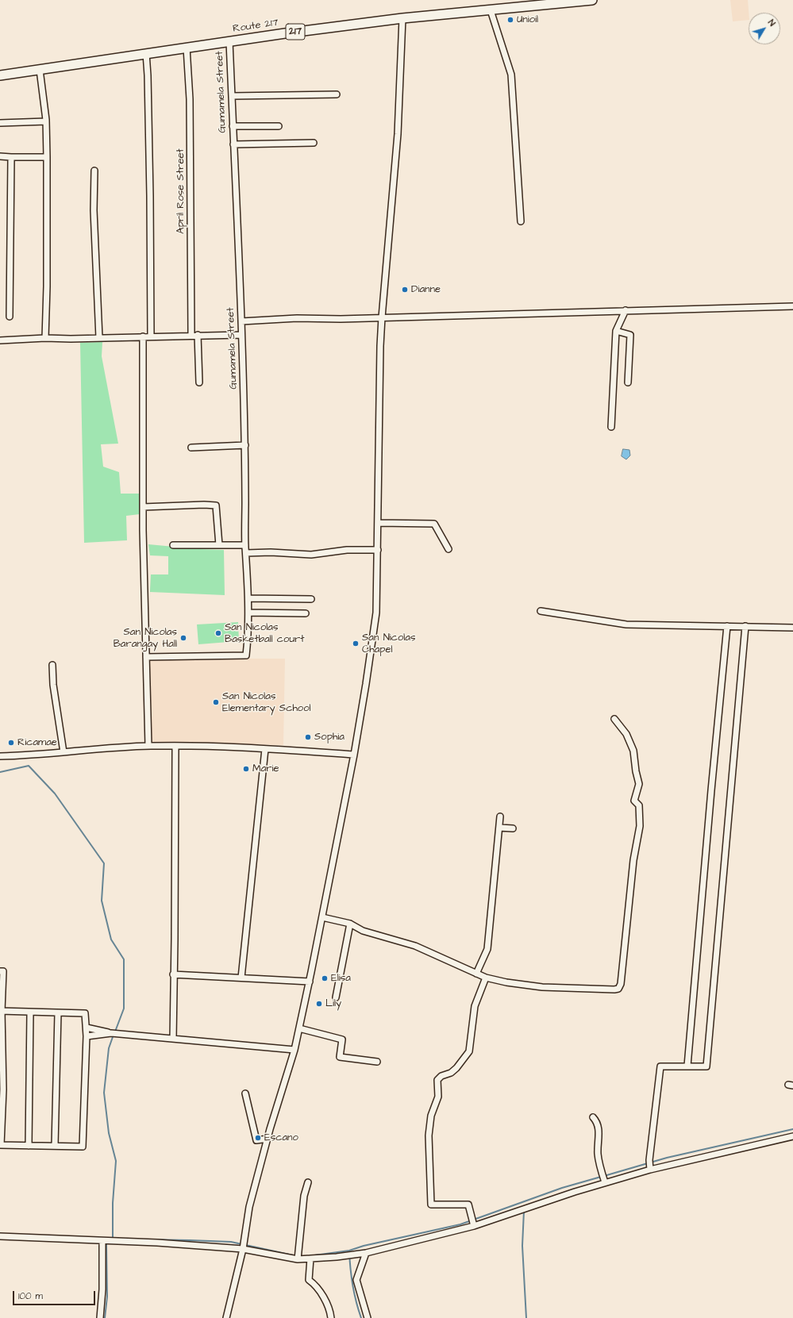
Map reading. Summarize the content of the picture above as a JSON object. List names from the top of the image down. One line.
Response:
{"streets":{"main road":["Route 217","217"],"street":["Gumamela Street","April Rose Street"]},"crossings":[["Route 217","Gumamela Street"],["Route 217","April Rose Street"]],"places":["Unioil","Dianne","San Nicolas Basketball court","San Nicolas Barangay Hall","San Nicolas Chapel","San Nicolas Elementary School","Sophia","Ricamae","Marie","Elisa","Lily","Escano"],"scale_bar":"100 m","north":"top right"}
